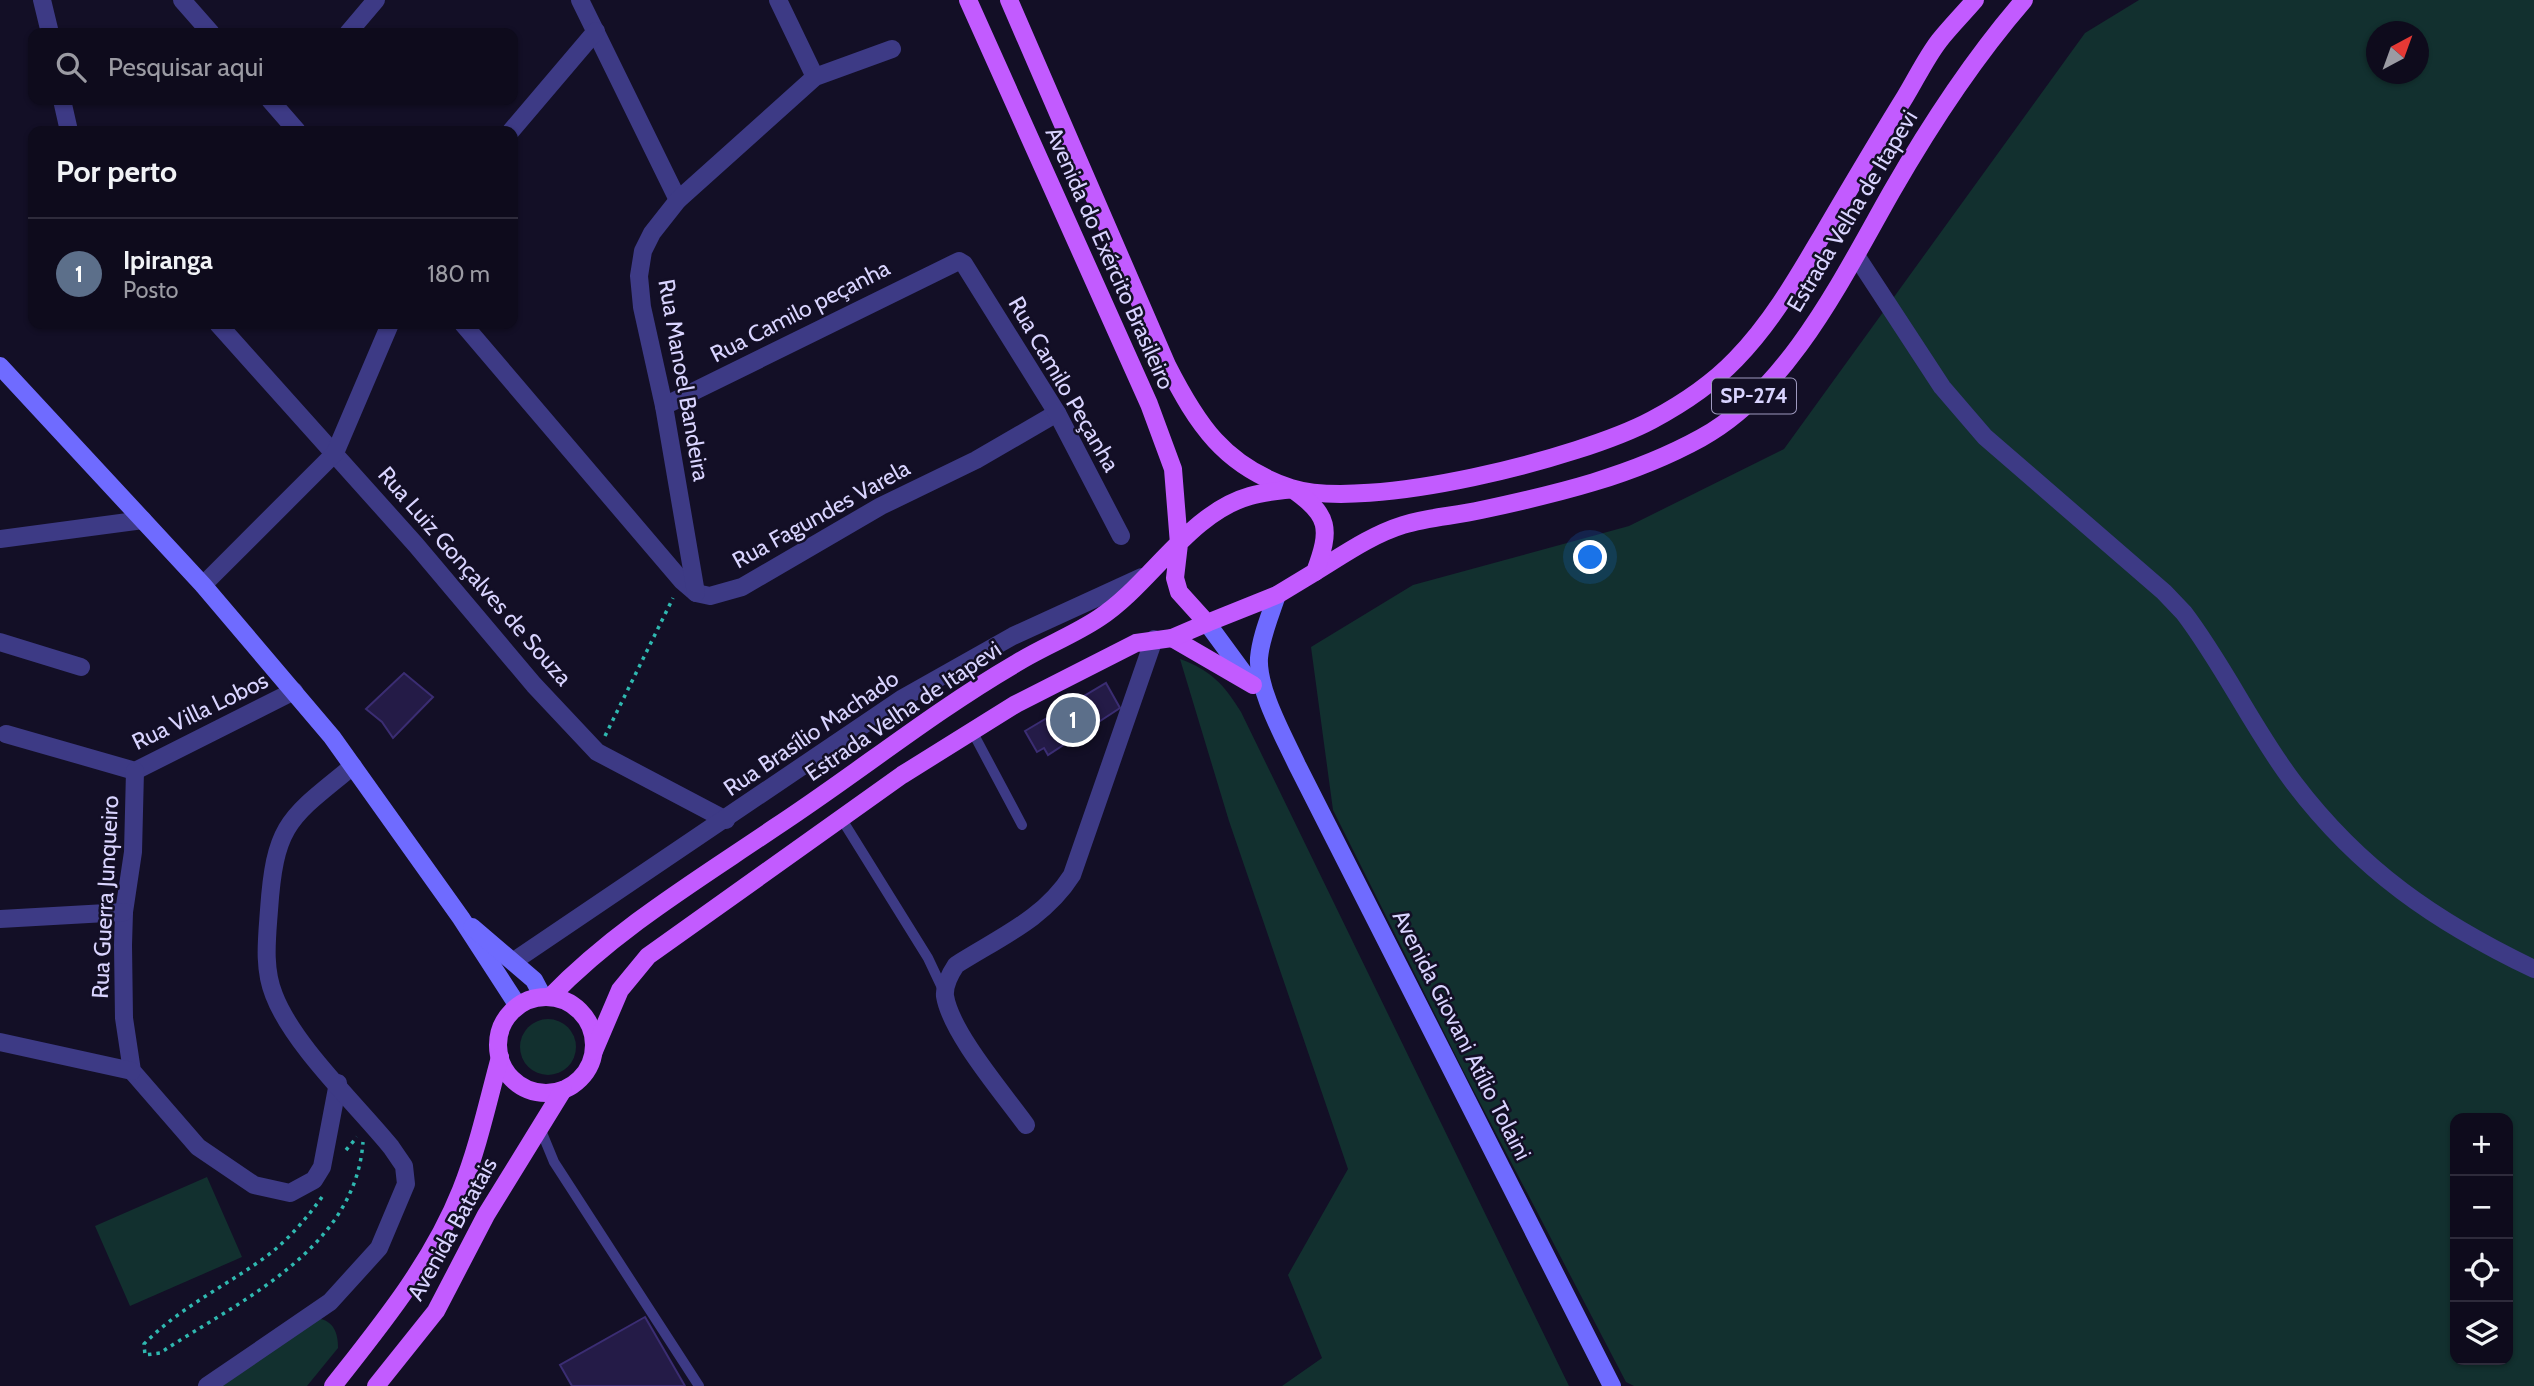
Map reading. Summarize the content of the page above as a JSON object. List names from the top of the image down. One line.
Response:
{"streets":{"main road":["Estrada Velha de Itapevi","Avenida do Exército Brasileiro","SP-274","Avenida Batatais"],"street":["Rua Camilo peçanha","Rua Manoel Bandeira","Rua Camilo Peçanha","Rua Fagundes Varela","Rua Luiz Gonçalves de Souza","Rua Villa Lobos","Rua Brasílio Machado","Rua Guerra Junqueiro","Avenida Giovani Atílio Tolaini"]},"crossings":[["Estrada Velha de Itapevi","Avenida do Exército Brasileiro"],["Estrada Velha de Itapevi","Rua Brasílio Machado"],["Estrada Velha de Itapevi","Avenida Batatais"],["Rua Camilo peçanha","Rua Manoel Bandeira"],["Rua Camilo peçanha","Rua Camilo Peçanha"],["Rua Manoel Bandeira","Rua Fagundes Varela"],["Rua Camilo Peçanha","Rua Fagundes Varela"],["Rua Luiz Gonçalves de Souza","Rua Brasílio Machado"],["Rua Villa Lobos","Rua Guerra Junqueiro"]],"north":"top right","page":{"search":"Pesquisar aqui","heading":"Por perto","list":[{"mark":"1","name":"Ipiranga","note":"Posto","value":"180 m"}],"pins":"1","map_buttons":["+","−"]}}
